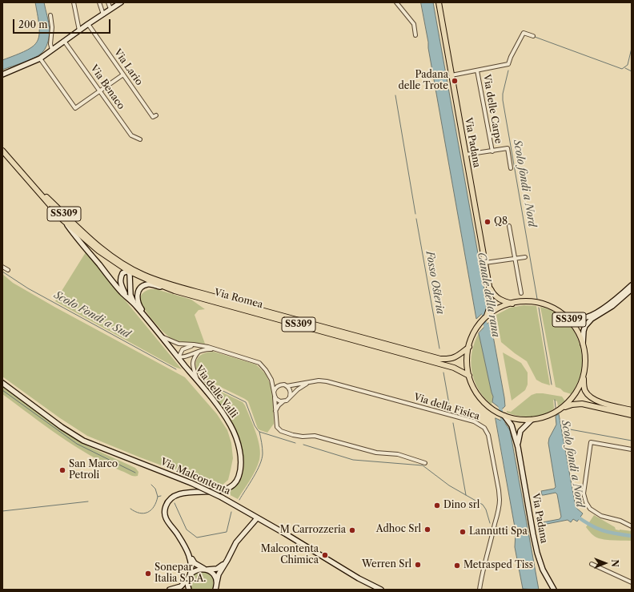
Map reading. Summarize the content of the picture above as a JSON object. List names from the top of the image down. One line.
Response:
{"streets":{"main road":["Via Padana","SS309","Via Romea"],"street":["Via Lario","Via Benaco","Via delle Carpe","Via delle Valli","Via della Fisica","Via Malcontenta"]},"crossings":[["Via Padana","SS309"],["SS309","Via Romea"],["Via Romea","Via delle Valli"],["Via delle Valli","Via della Fisica"]],"water":["Scolo fondi a Nord","Fosso Osteria","Canale della rana","Scolo Fondi a Sud"],"places":["Padana delle Trote","Q8","San Marco Petroli","Dino srl","Adhoc Srl","M Carrozzeria","Lannutti Spa","Malcontenta Chimica","Werren Srl","Metrasped Tiss","Sonepar Italia S.p.A."],"scale_bar":"200 m","north":"right"}
